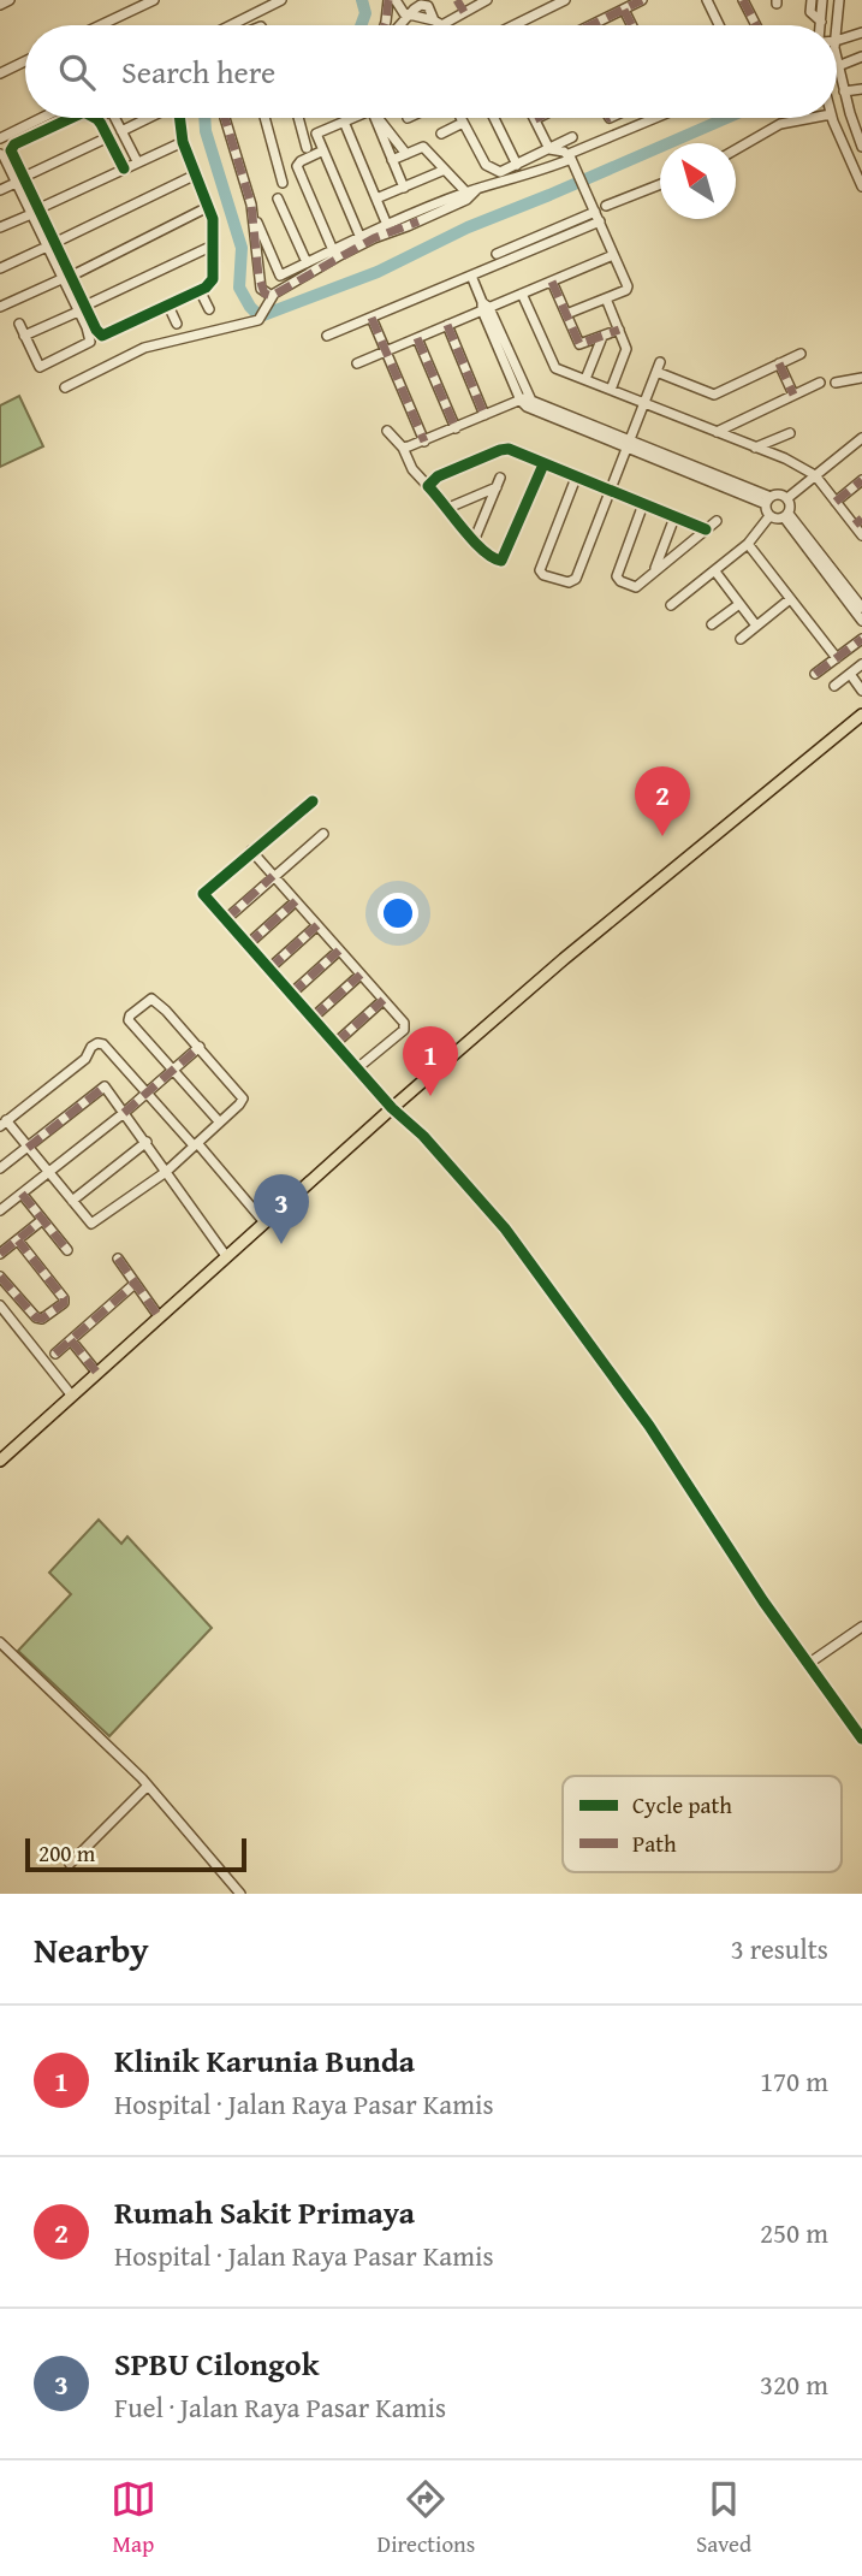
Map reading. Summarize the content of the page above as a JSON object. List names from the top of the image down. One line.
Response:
{"legend":["Cycle path","Path"],"scale_bar":"200 m","north":"top left","page":{"search":"Search here","pins":["2","1","3"],"scale":"200 m","heading":["Nearby","3 results"],"list":[{"mark":"1","name":"Klinik Karunia Bunda","note":"Hospital · Jalan Raya Pasar Kamis","value":"170 m"},{"mark":"2","name":"Rumah Sakit Primaya","note":"Hospital · Jalan Raya Pasar Kamis","value":"250 m"},{"mark":"3","name":"SPBU Cilongok","note":"Fuel · Jalan Raya Pasar Kamis","value":"320 m"}],"nav":["Map","Directions","Saved"]}}
